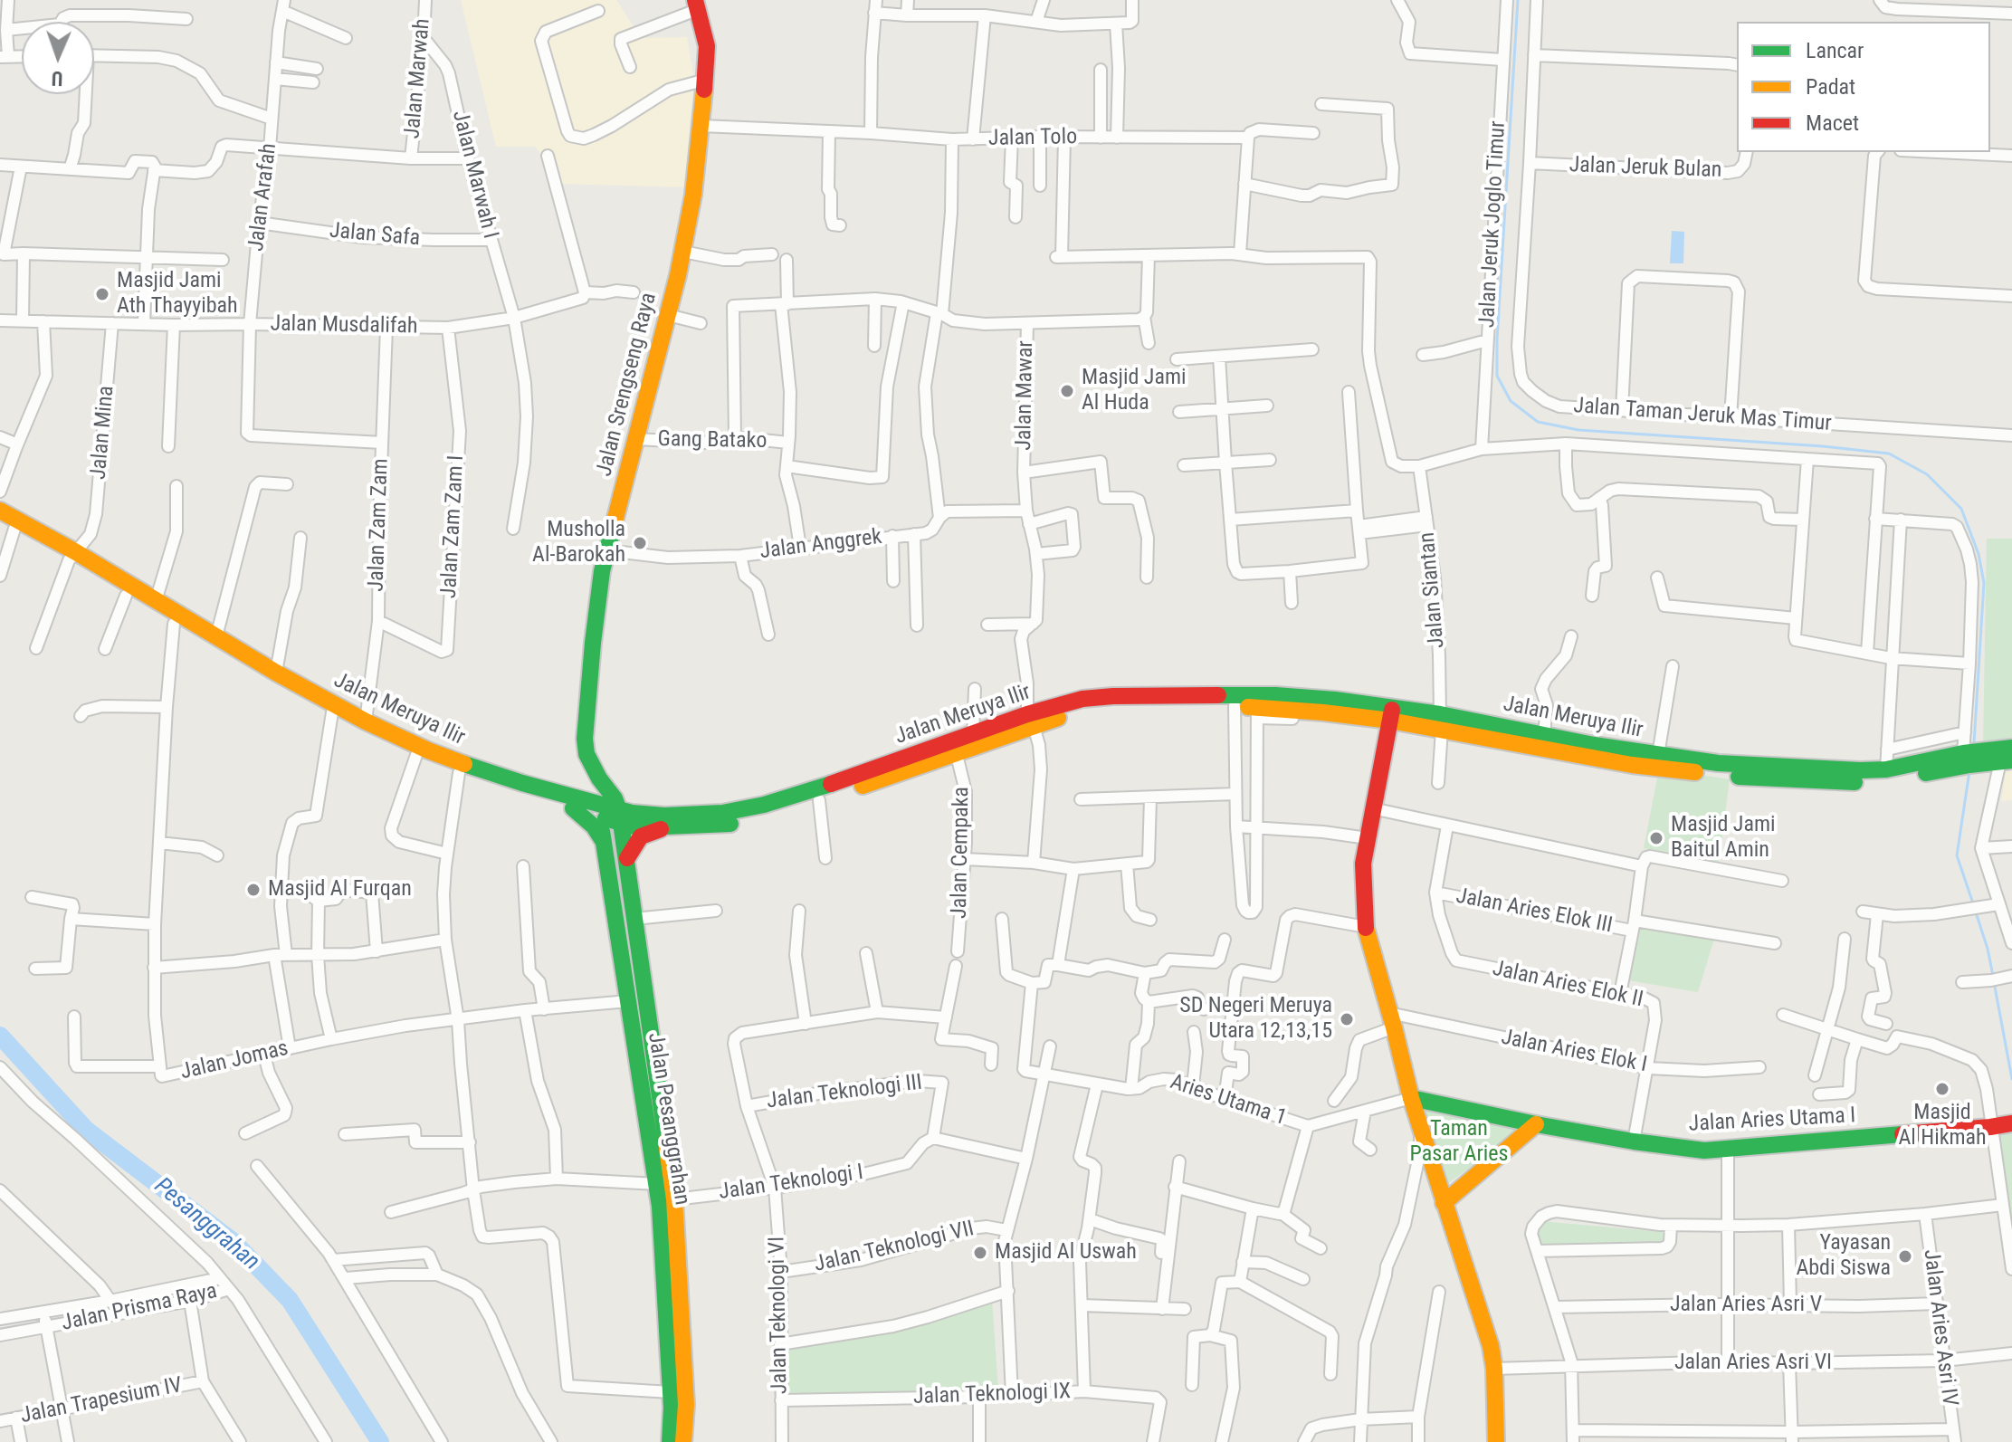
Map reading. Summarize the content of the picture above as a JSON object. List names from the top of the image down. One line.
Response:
{"streets":{"main road":["Jalan Srengseng Raya","Jalan Meruya Ilir","Jalan Pesanggrahan","Jalan Aries Utama I"],"street":["Jalan Marwah","Jalan Tolo","Jalan Jeruk Bulan","Jalan Marwah I","Jalan Arafah","Jalan Jeruk Joglo Timur","Jalan Safa","Jalan Musdalifah","Jalan Mawar","Jalan Taman Jeruk Mas Timur","Jalan Mina","Gang Batako","Jalan Zam Zam","Jalan Zam Zam I","Jalan Anggrek","Jalan Siantan","Jalan Cempaka","Jalan Aries Elok III","Jalan Aries Elok II","Jalan Aries Elok I","Jalan Jomas","Jalan Teknologi III","Aries Utama 1","Jalan Teknologi I","Jalan Teknologi VII","Jalan Aries Asri V","Jalan Prisma Raya","Jalan Teknologi VI","Jalan Aries Asri IV","Jalan Aries Asri VI","Jalan Teknologi IX","Jalan Trapesium IV"]},"crossings":[["Jalan Marwah","Jalan Marwah I"],["Jalan Marwah","Jalan Arafah"],["Jalan Tolo","Jalan Srengseng Raya"],["Jalan Jeruk Bulan","Jalan Taman Jeruk Mas Timur"],["Jalan Marwah I","Jalan Safa"],["Jalan Marwah I","Jalan Musdalifah"],["Jalan Arafah","Jalan Safa"],["Jalan Arafah","Jalan Musdalifah"],["Jalan Arafah","Jalan Zam Zam"],["Jalan Musdalifah","Jalan Mina"],["Jalan Musdalifah","Jalan Zam Zam"],["Jalan Musdalifah","Jalan Zam Zam I"],["Jalan Srengseng Raya","Gang Batako"],["Jalan Srengseng Raya","Jalan Anggrek"],["Jalan Srengseng Raya","Jalan Meruya Ilir"],["Jalan Srengseng Raya","Jalan Pesanggrahan"],["Jalan Mawar","Gang Batako"],["Jalan Mawar","Jalan Anggrek"],["Jalan Mawar","Jalan Meruya Ilir"],["Jalan Mina","Jalan Meruya Ilir"],["Jalan Zam Zam","Jalan Zam Zam I"],["Jalan Zam Zam","Jalan Meruya Ilir"],["Jalan Siantan","Jalan Meruya Ilir"],["Jalan Meruya Ilir","Jalan Cempaka"],["Jalan Meruya Ilir","Jalan Jomas"],["Jalan Meruya Ilir","Jalan Pesanggrahan"],["Jalan Aries Elok III","Jalan Aries Elok II"],["Jalan Aries Elok II","Jalan Aries Elok I"],["Jalan Jomas","Jalan Pesanggrahan"],["Jalan Teknologi III","Jalan Teknologi I"],["Jalan Teknologi III","Jalan Teknologi VI"],["Aries Utama 1","Jalan Aries Utama I"],["Jalan Pesanggrahan","Jalan Teknologi I"],["Jalan Teknologi I","Jalan Teknologi VI"],["Jalan Teknologi VII","Jalan Teknologi VI"],["Jalan Aries Asri V","Jalan Aries Asri IV"],["Jalan Teknologi VI","Jalan Teknologi IX"],["Jalan Aries Asri IV","Jalan Aries Asri VI"]],"water":["Pesanggrahan"],"parks":["Taman Pasar Aries"],"places":["Masjid Jami Ath Thayyibah","Masjid Jami Al Huda","Musholla Al-Barokah","Masjid Jami Baitul Amin","Masjid Al Furqan","SD Negeri Meruya Utara 12,13,15","Masjid Al Hikmah","Masjid Al Uswah","Yayasan Abdi Siswa"],"legend":["Lancar","Padat","Macet"],"north":"bottom"}
